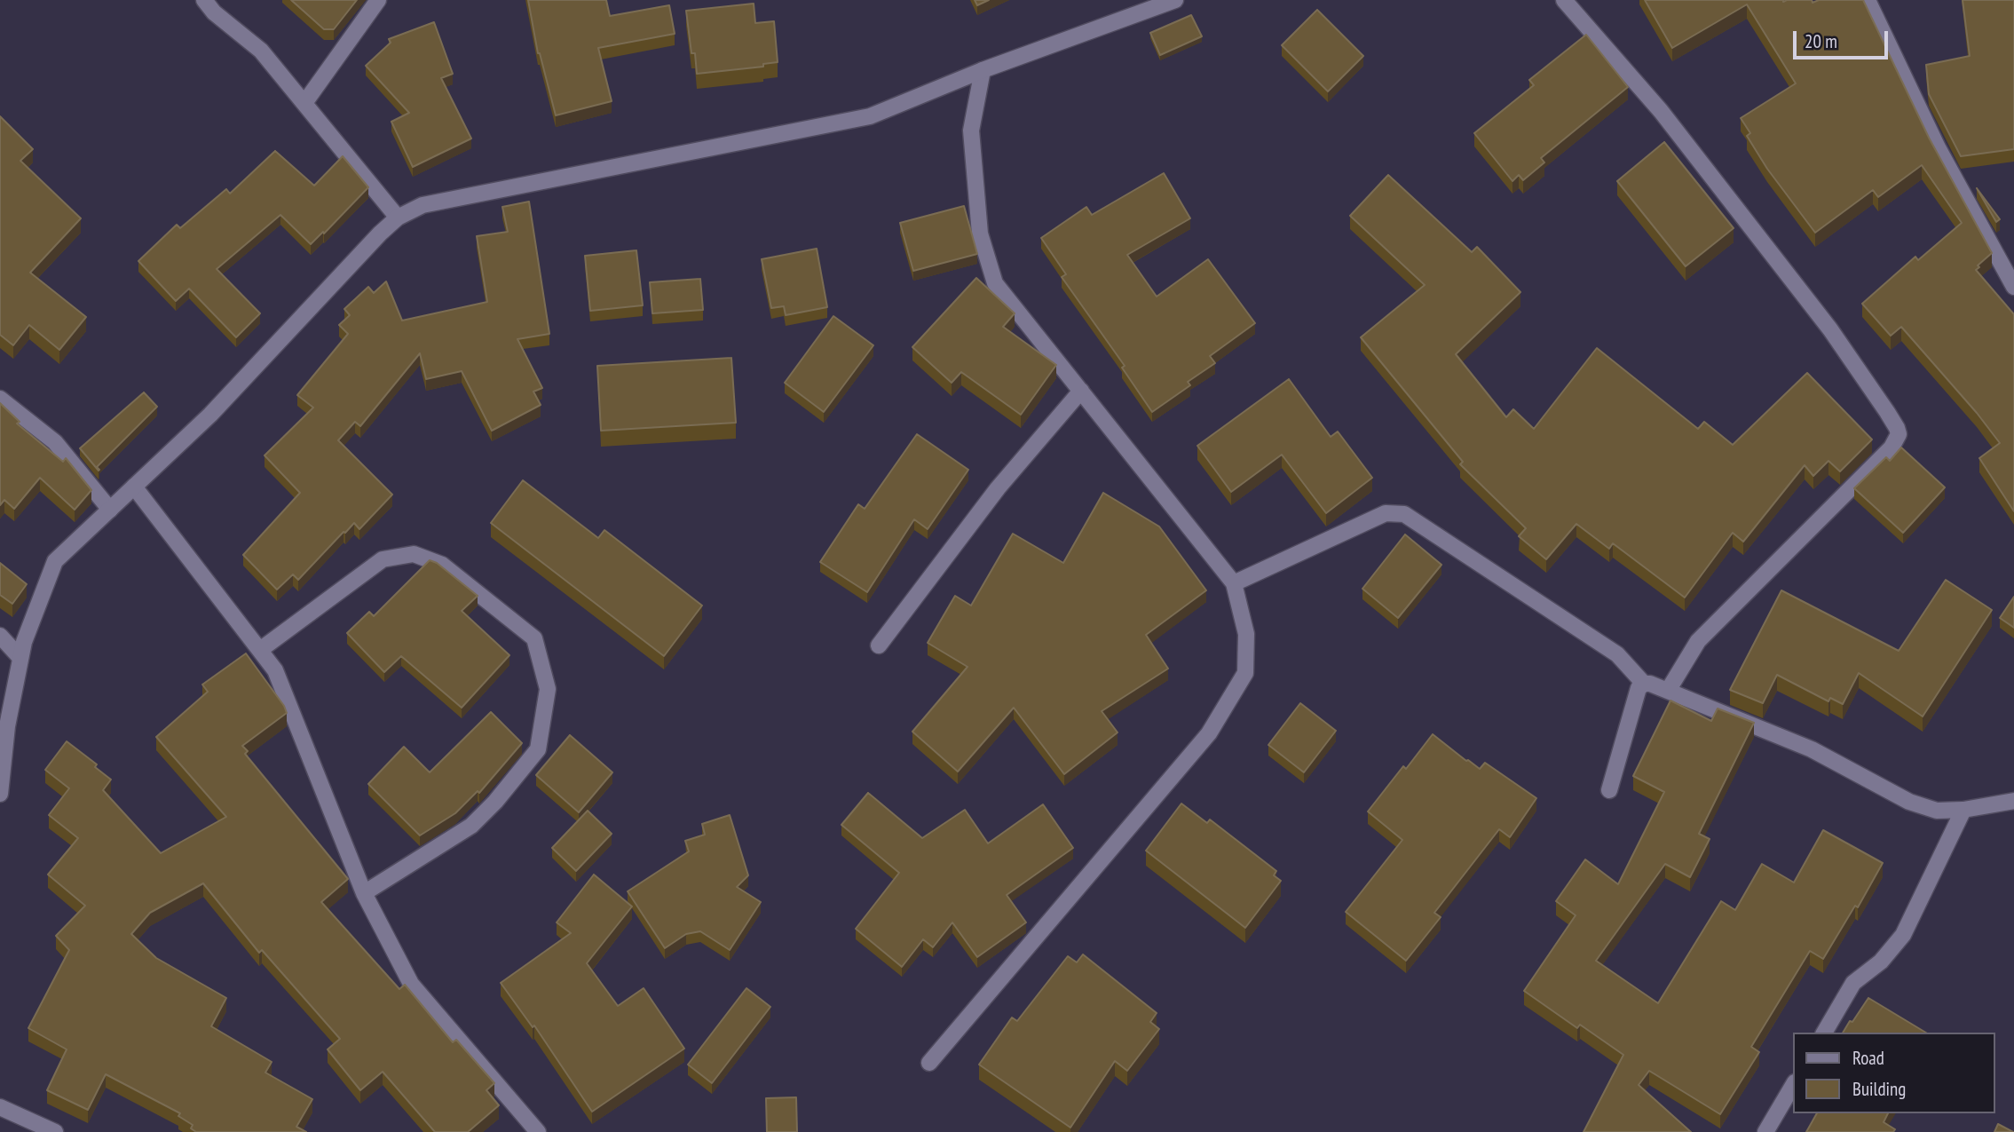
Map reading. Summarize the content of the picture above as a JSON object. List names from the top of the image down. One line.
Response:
{"legend":["Road","Building"],"scale_bar":"20 m"}
